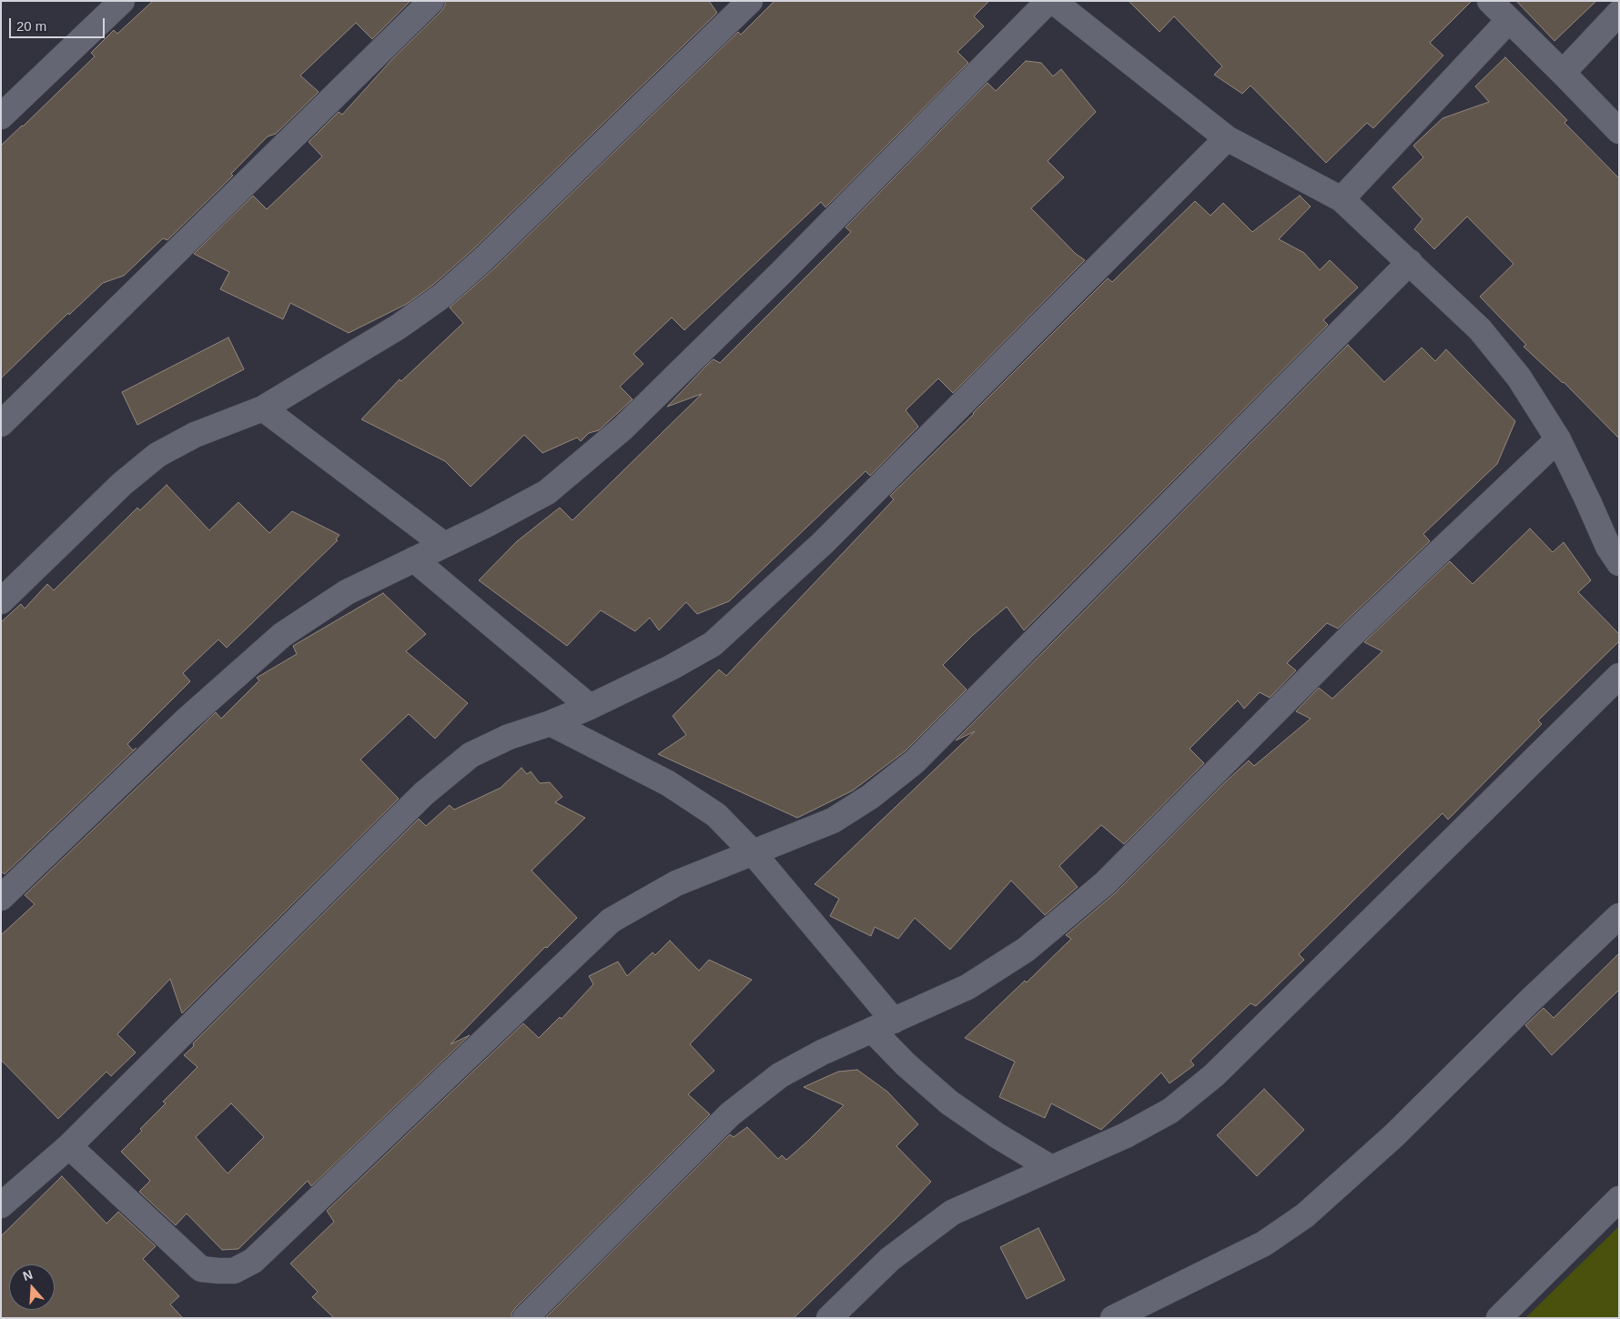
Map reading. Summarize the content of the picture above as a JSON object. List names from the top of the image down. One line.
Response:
{"scale_bar":"20 m","north":"top"}
